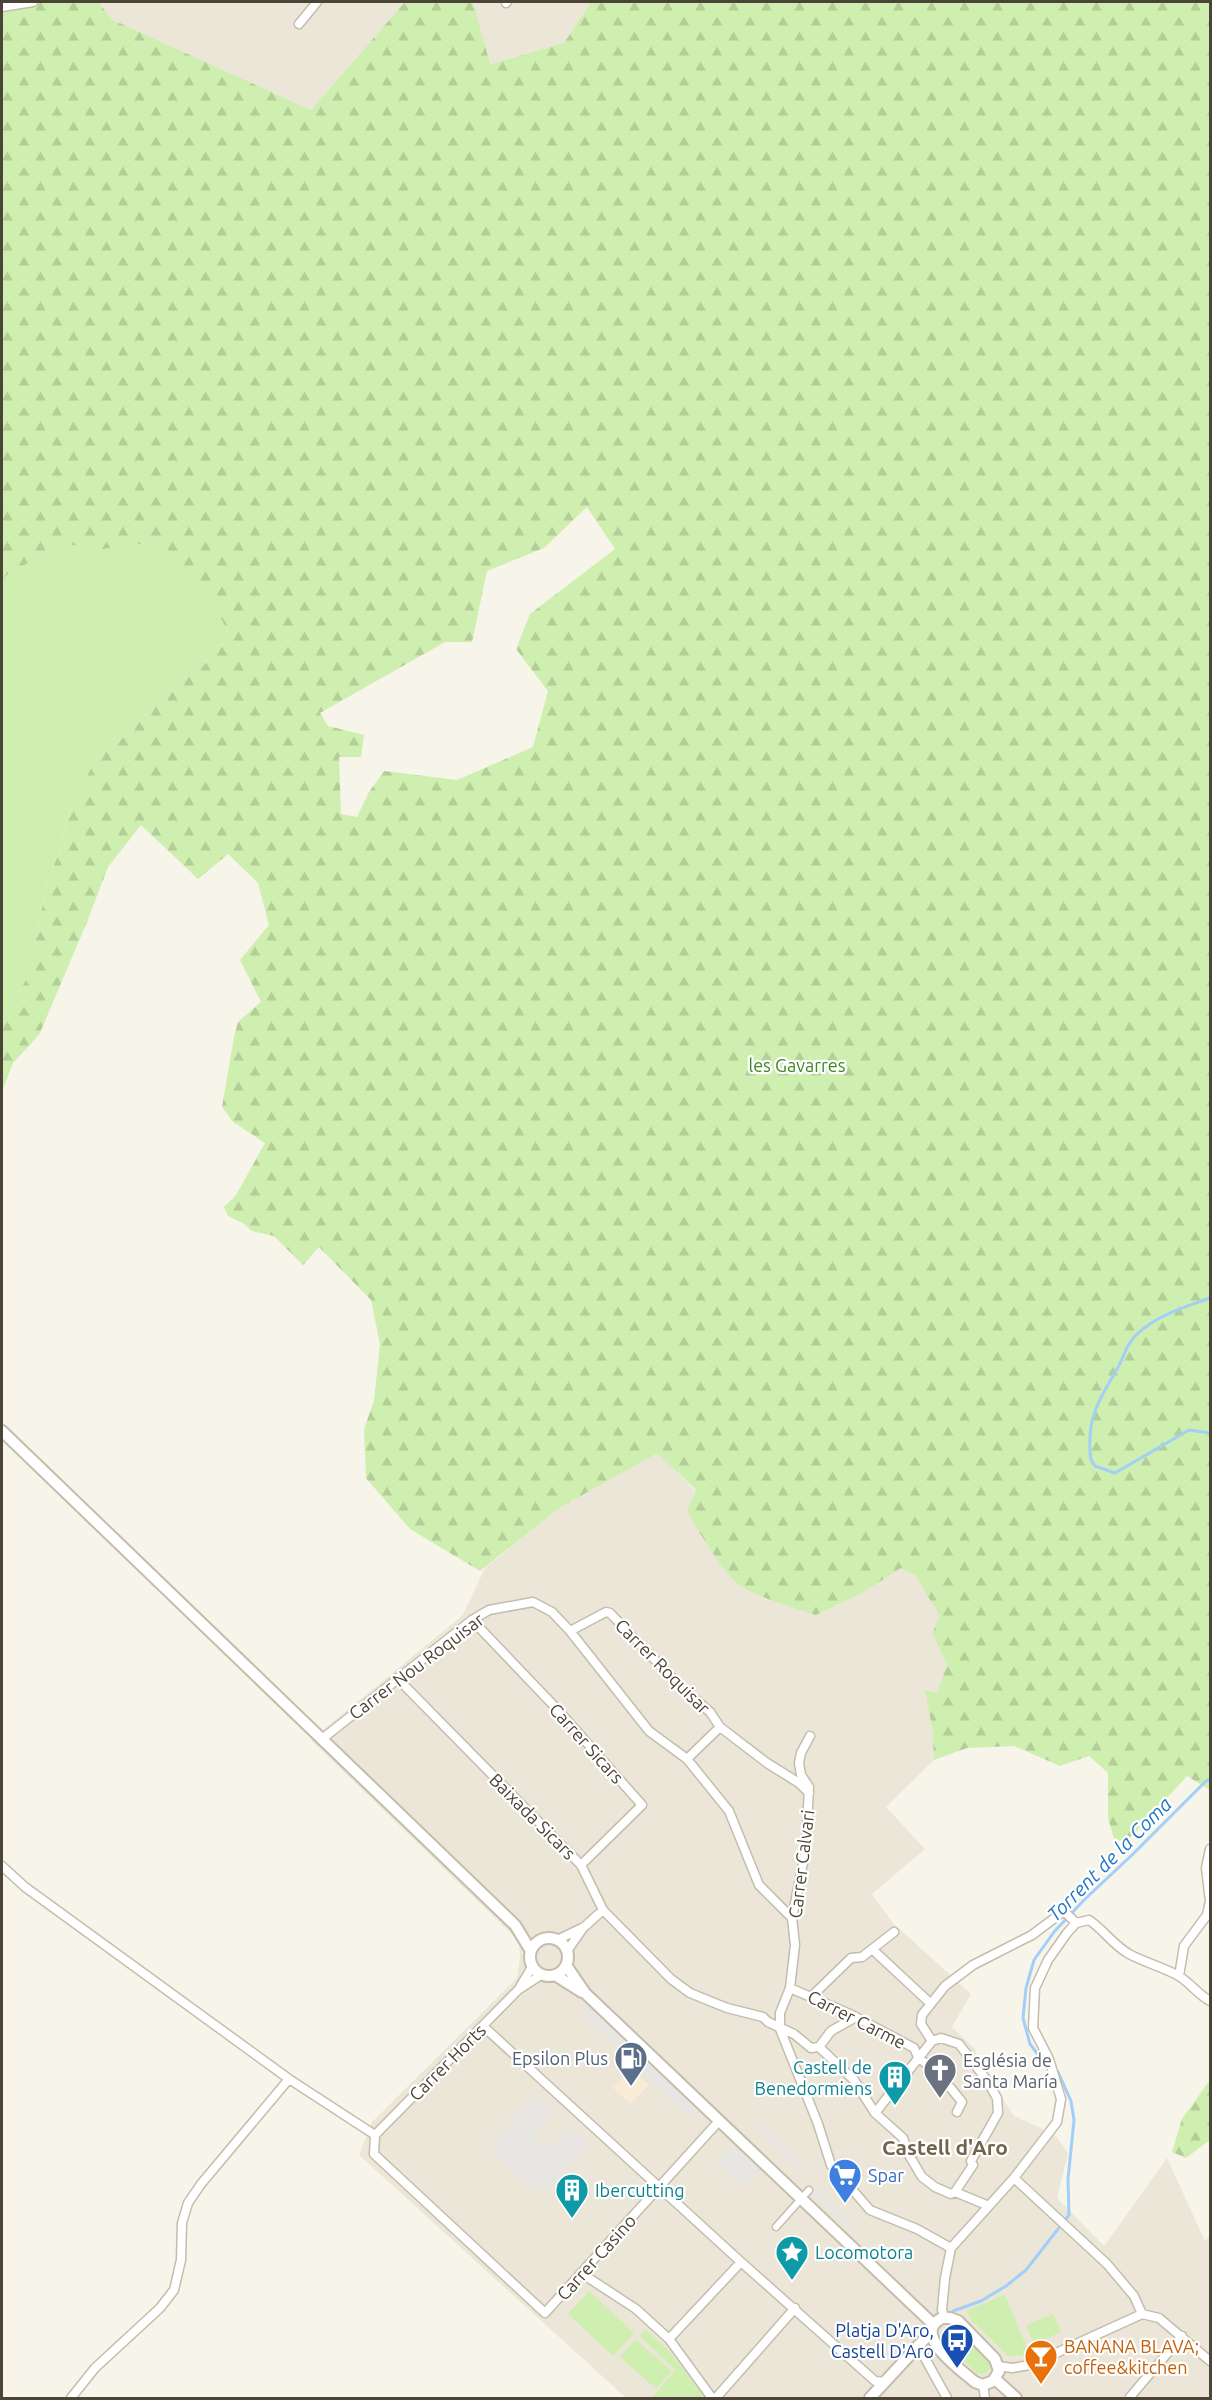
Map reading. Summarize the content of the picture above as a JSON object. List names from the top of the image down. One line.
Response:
{"streets":{"street":["Carrer Nou Roquisar","Carrer Roquisar","Carrer Sicars","Baixada Sicars","Carrer Calvari","Carrer Carme","Carrer Horts","Carrer Casino"]},"crossings":[["Carrer Nou Roquisar","Carrer Roquisar"],["Carrer Nou Roquisar","Carrer Sicars"],["Carrer Nou Roquisar","Baixada Sicars"],["Carrer Nou Roquisar","Carrer Calvari"],["Carrer Roquisar","Carrer Calvari"],["Carrer Sicars","Baixada Sicars"],["Carrer Calvari","Carrer Carme"],["Carrer Horts","Carrer Casino"]],"districts":["Castell d'Aro"],"water":["Torrent de la Coma"],"parks":["les Gavarres"],"places":{"fuel station":["Epsilon Plus"],"church":["Església de Santa María"],"building":["Castell de Benedormiens","Ibercutting"],"supermarket":["Spar"],"place":["Locomotora"],"bus stop":["Platja D'Aro, Castell D'Aro"],"bar":["BANANA BLAVA; coffee&kitchen"]}}
